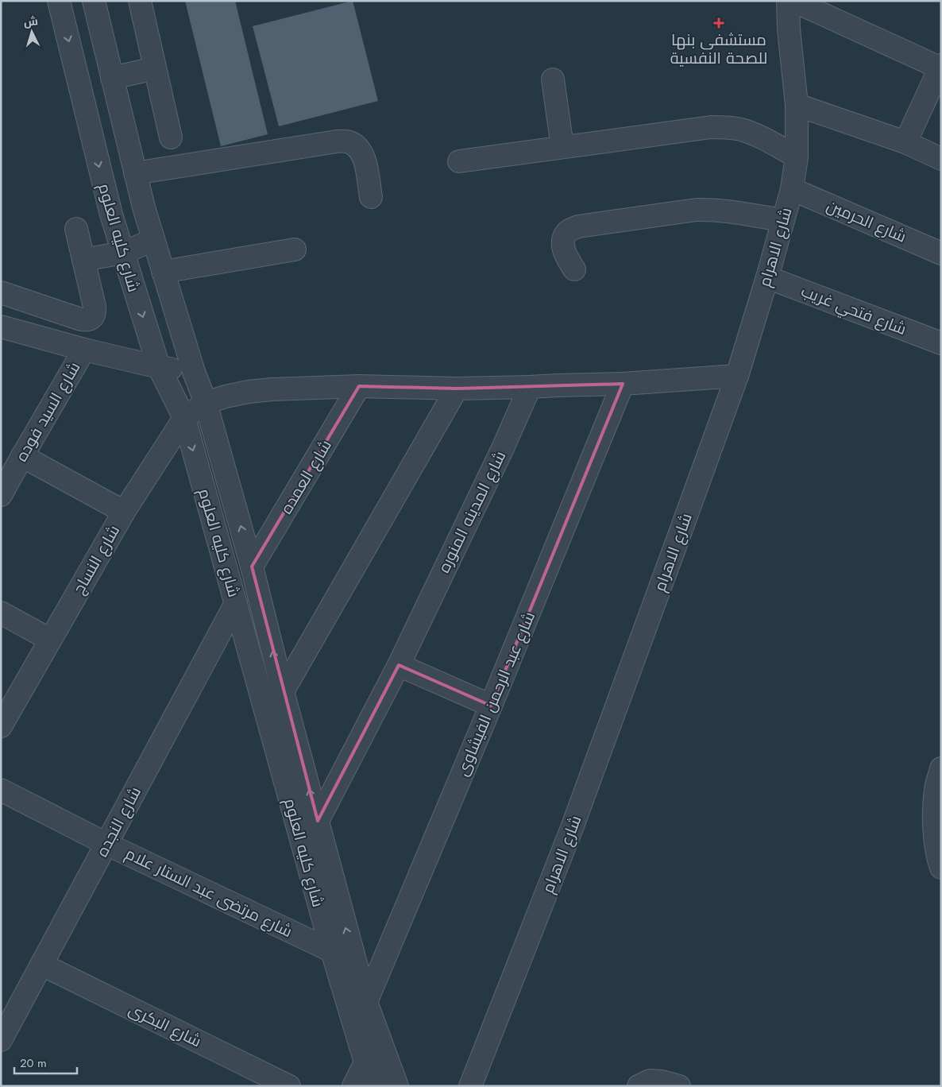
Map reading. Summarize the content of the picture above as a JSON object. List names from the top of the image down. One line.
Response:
{"streets":{"street":["شارع الحرمين","شارع كليه العلوم","شارع الاهرام","شارع فتحي غريب","شارع السيد فوده","شارع العمده","شارع المدينه المنوره","شارع النساج","شارع عبد الرحمن الفيشاوى","شارع النجده","شارع مرتضى عبد الستار علام","شارع البكرى"]},"crossings":[["شارع الحرمين","شارع الاهرام"],["شارع كليه العلوم","شارع العمده"],["شارع كليه العلوم","شارع المدينه المنوره"],["شارع كليه العلوم","شارع النساج"],["شارع كليه العلوم","شارع عبد الرحمن الفيشاوى"],["شارع كليه العلوم","شارع النجده"],["شارع كليه العلوم","شارع مرتضى عبد الستار علام"],["شارع الاهرام","شارع فتحي غريب"],["شارع العمده","شارع النساج"],["شارع المدينه المنوره","شارع النساج"],["شارع النجده","شارع مرتضى عبد الستار علام"],["شارع النجده","شارع البكرى"]],"places":{"health":["مستشفى بنها للصحة النفسية"]},"scale_bar":"20 m","north":"top"}
